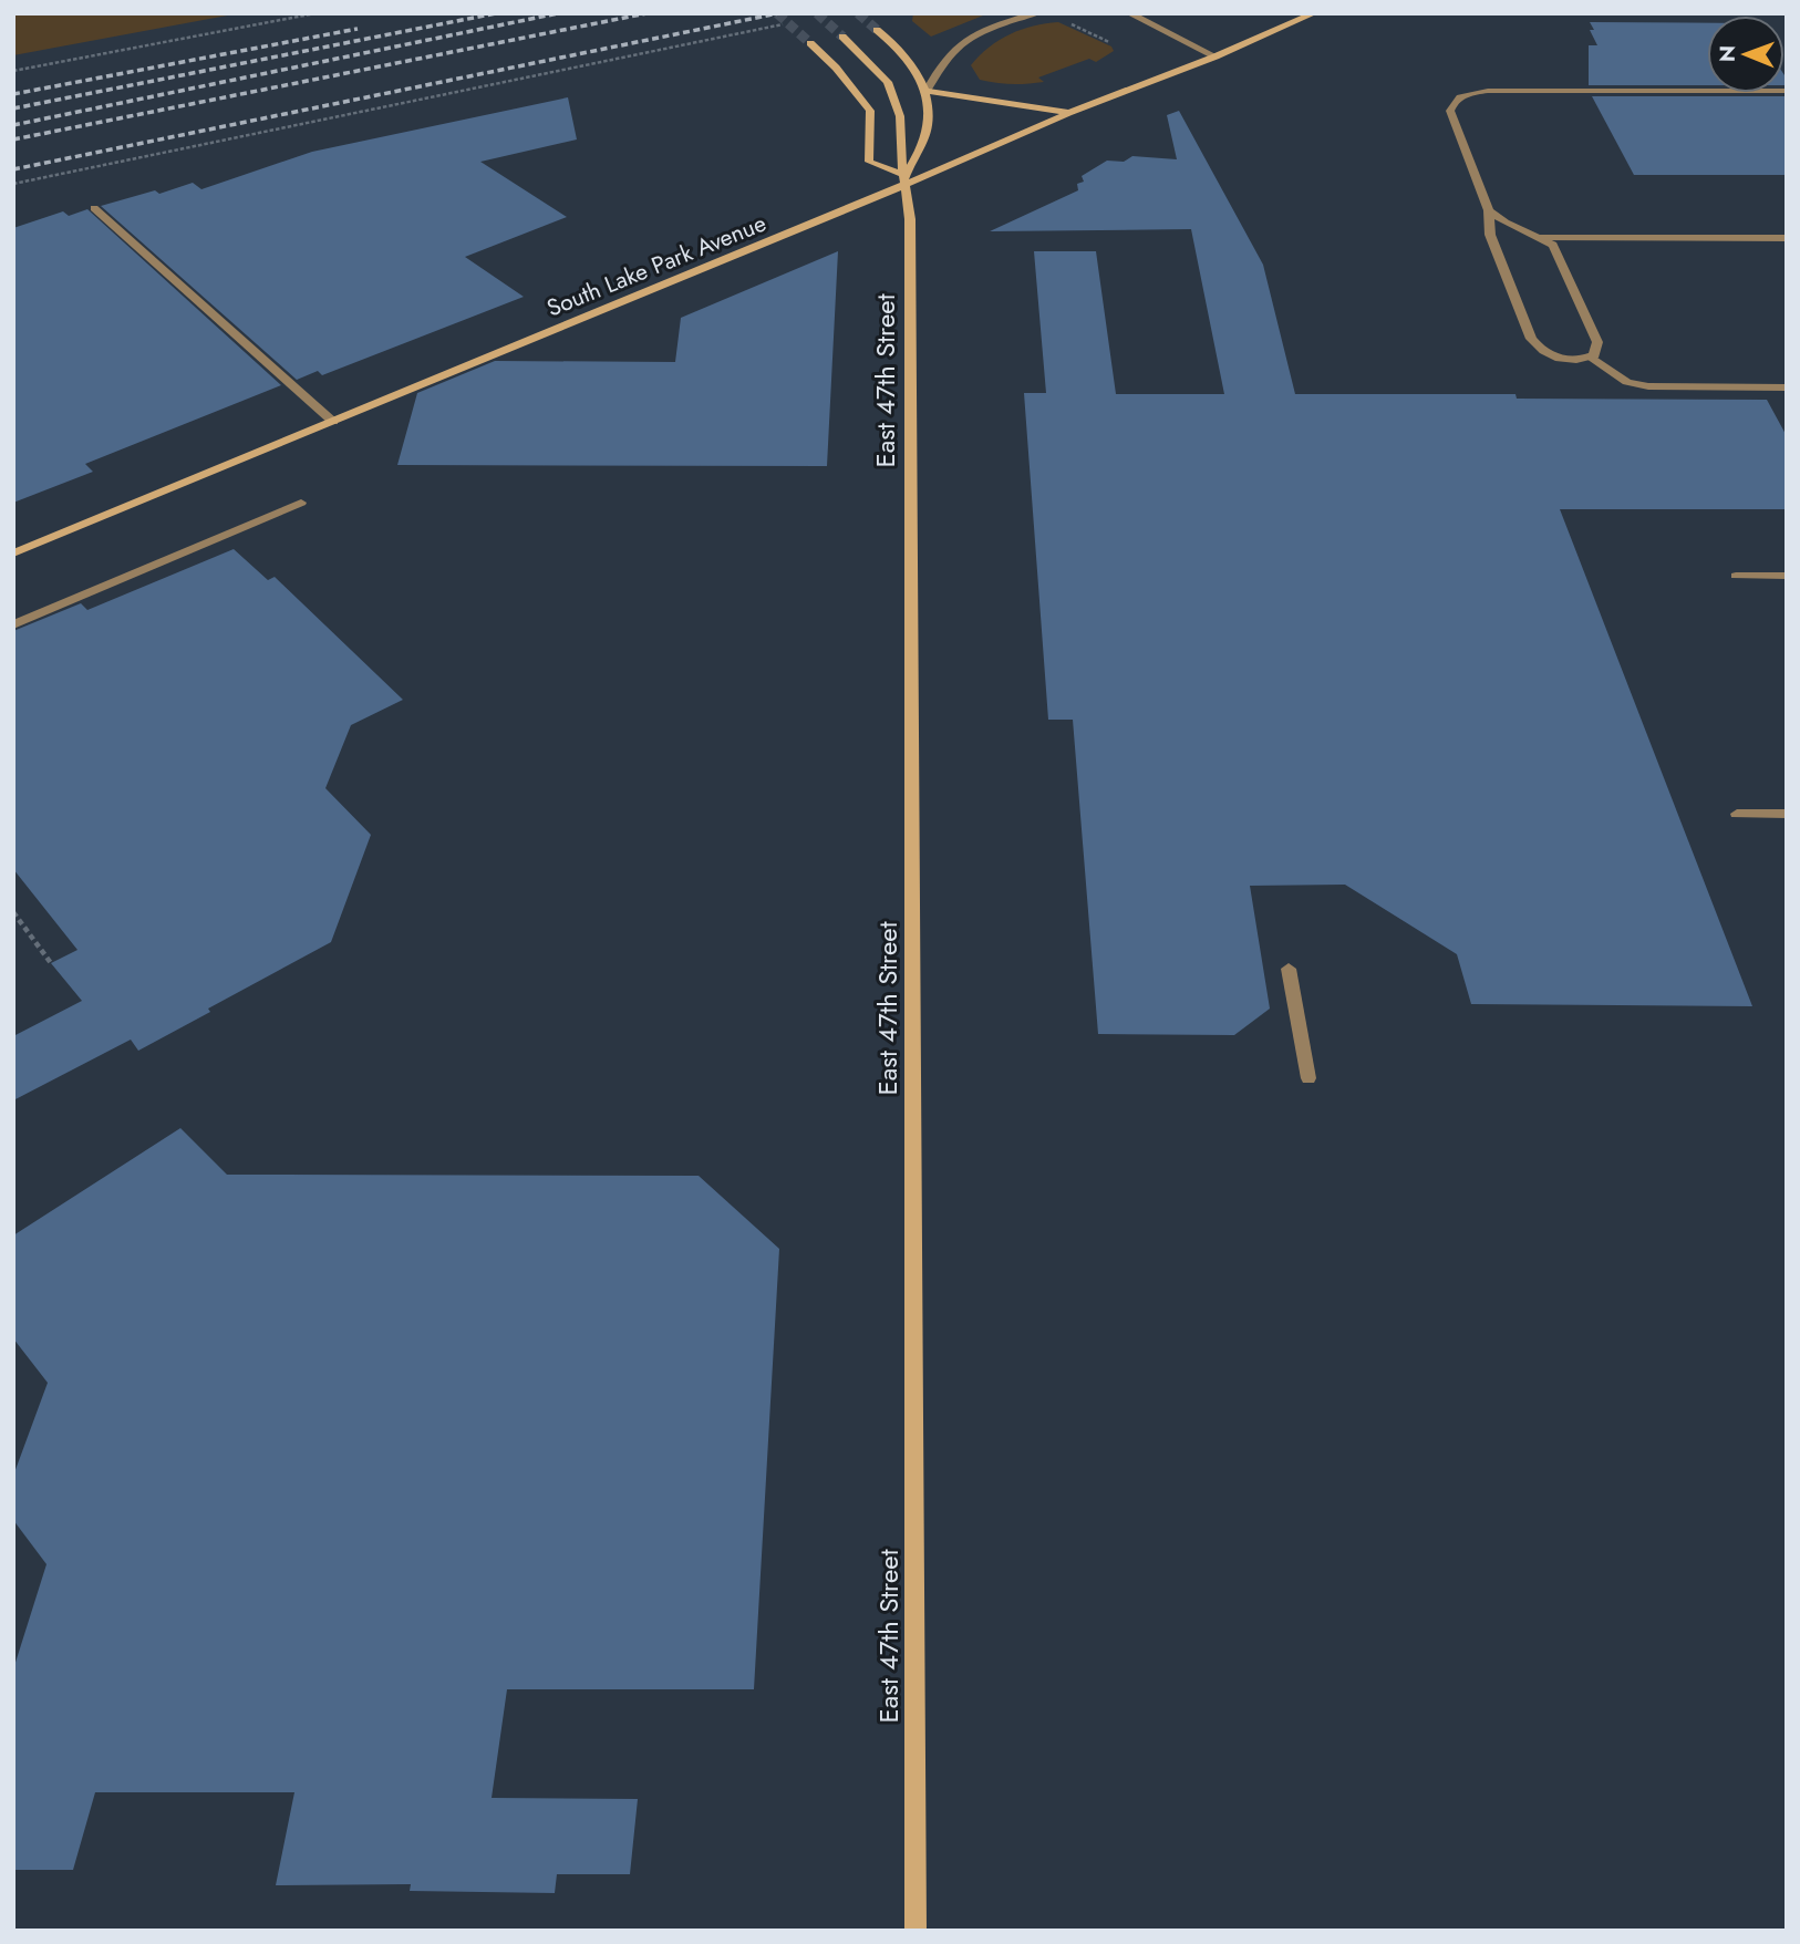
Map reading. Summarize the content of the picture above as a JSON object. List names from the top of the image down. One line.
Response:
{"streets":{"main road":["South Lake Park Avenue","East 47th Street"]},"crossings":[["South Lake Park Avenue","East 47th Street"]],"north":"left"}
